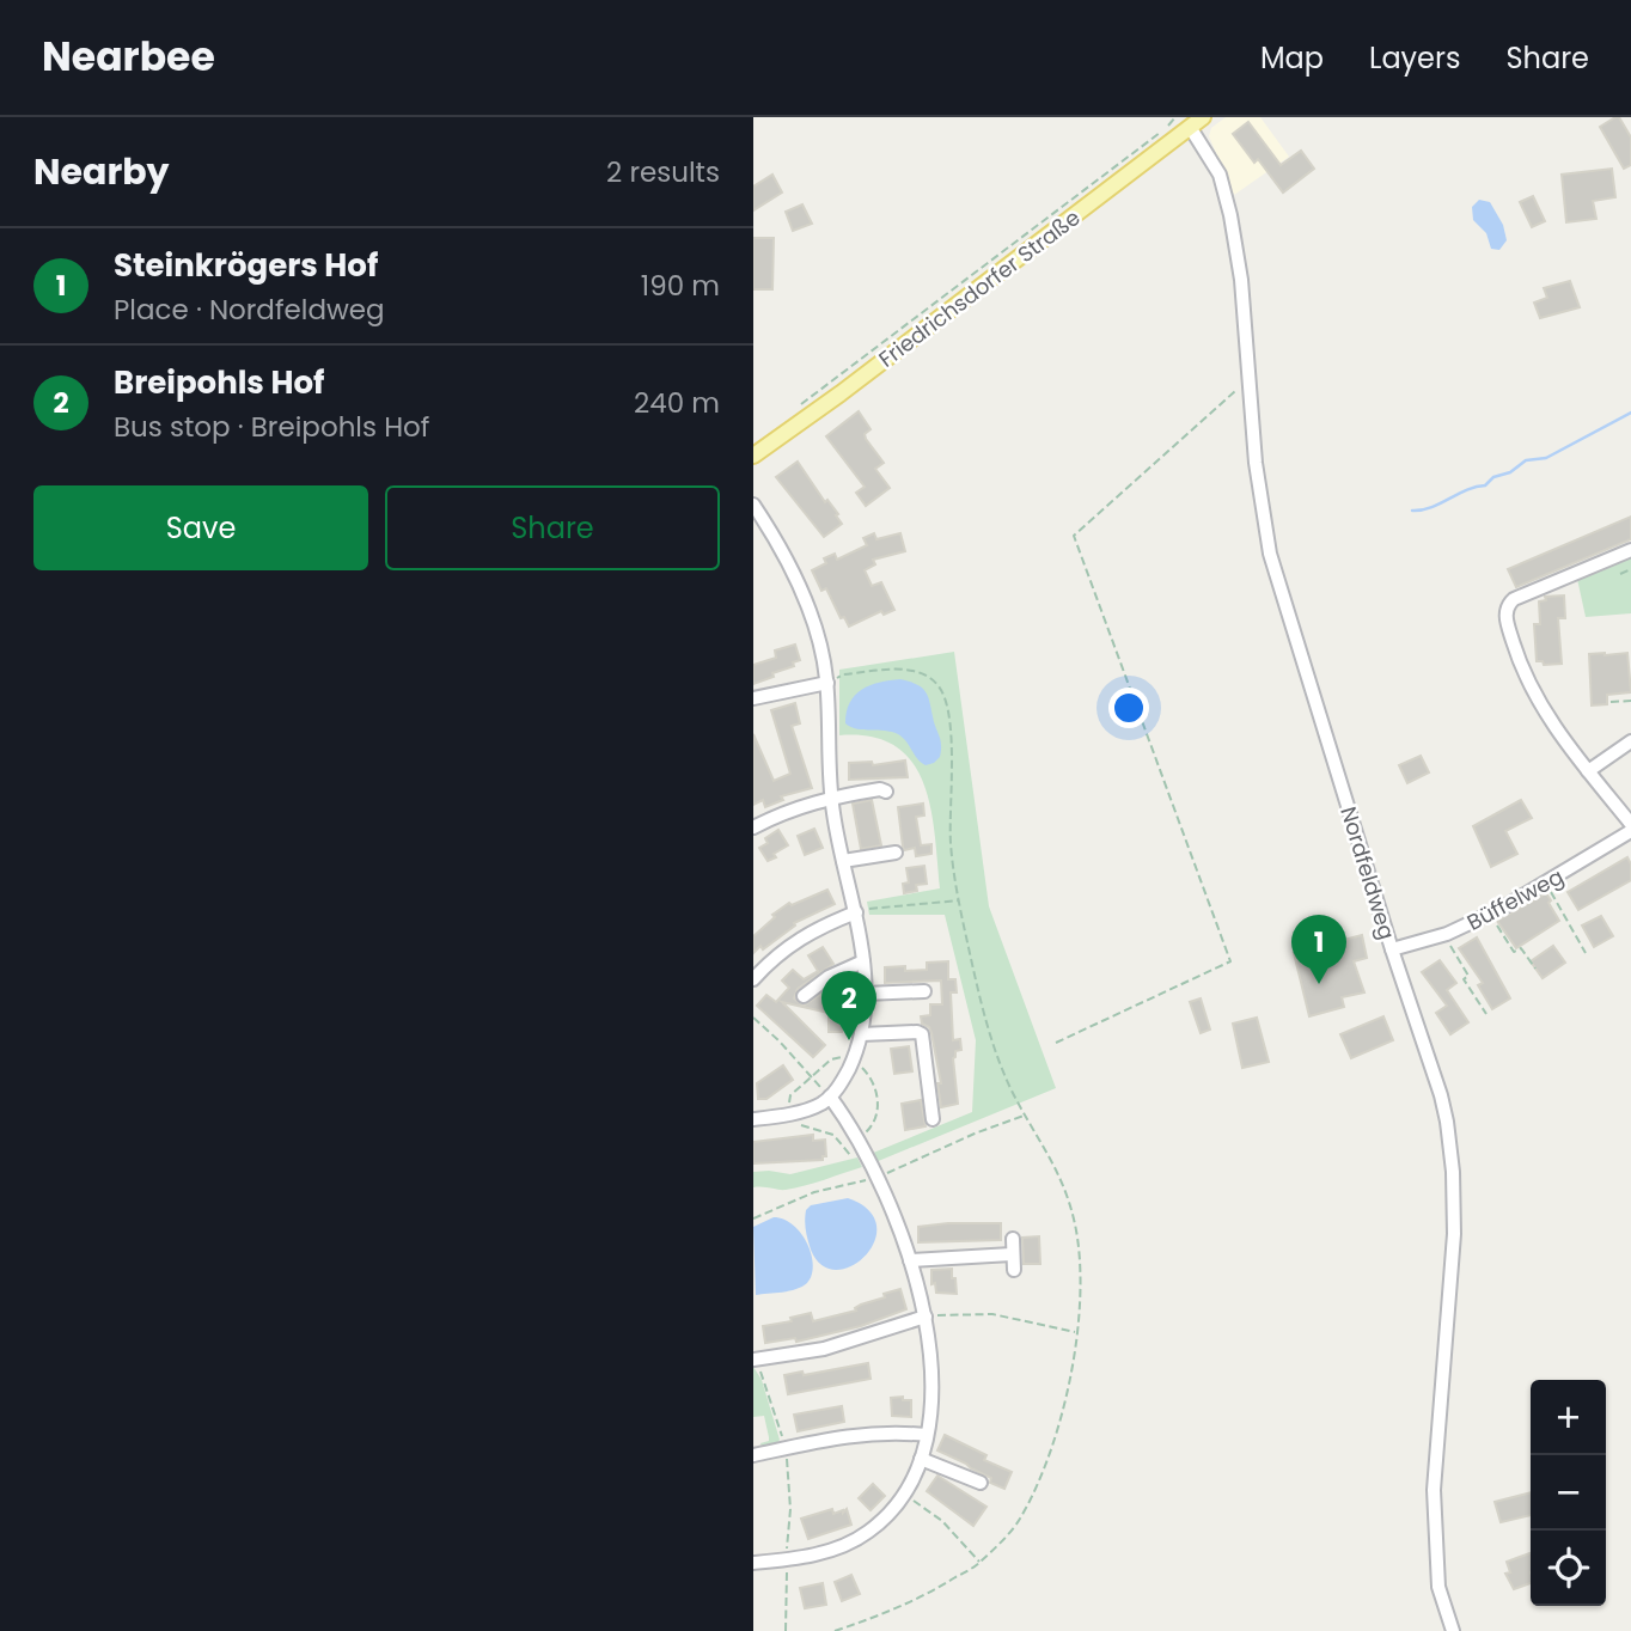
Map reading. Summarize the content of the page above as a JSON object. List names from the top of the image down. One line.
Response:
{"streets":{"main road":["Friedrichsdorfer Straße"],"street":["Nordfeldweg","Büffelweg"]},"crossings":[["Friedrichsdorfer Straße","Nordfeldweg"],["Nordfeldweg","Büffelweg"]],"page":{"header":"Nearbee","nav":["Map","Layers","Share"],"heading":["Nearby","2 results"],"list":[{"mark":"1","name":"Steinkrögers Hof","note":"Place · Nordfeldweg","value":"190 m"},{"mark":"2","name":"Breipohls Hof","note":"Bus stop · Breipohls Hof","value":"240 m"}],"buttons":["Save","Share"],"pins":["1","2"],"map_buttons":["+","−"]}}
